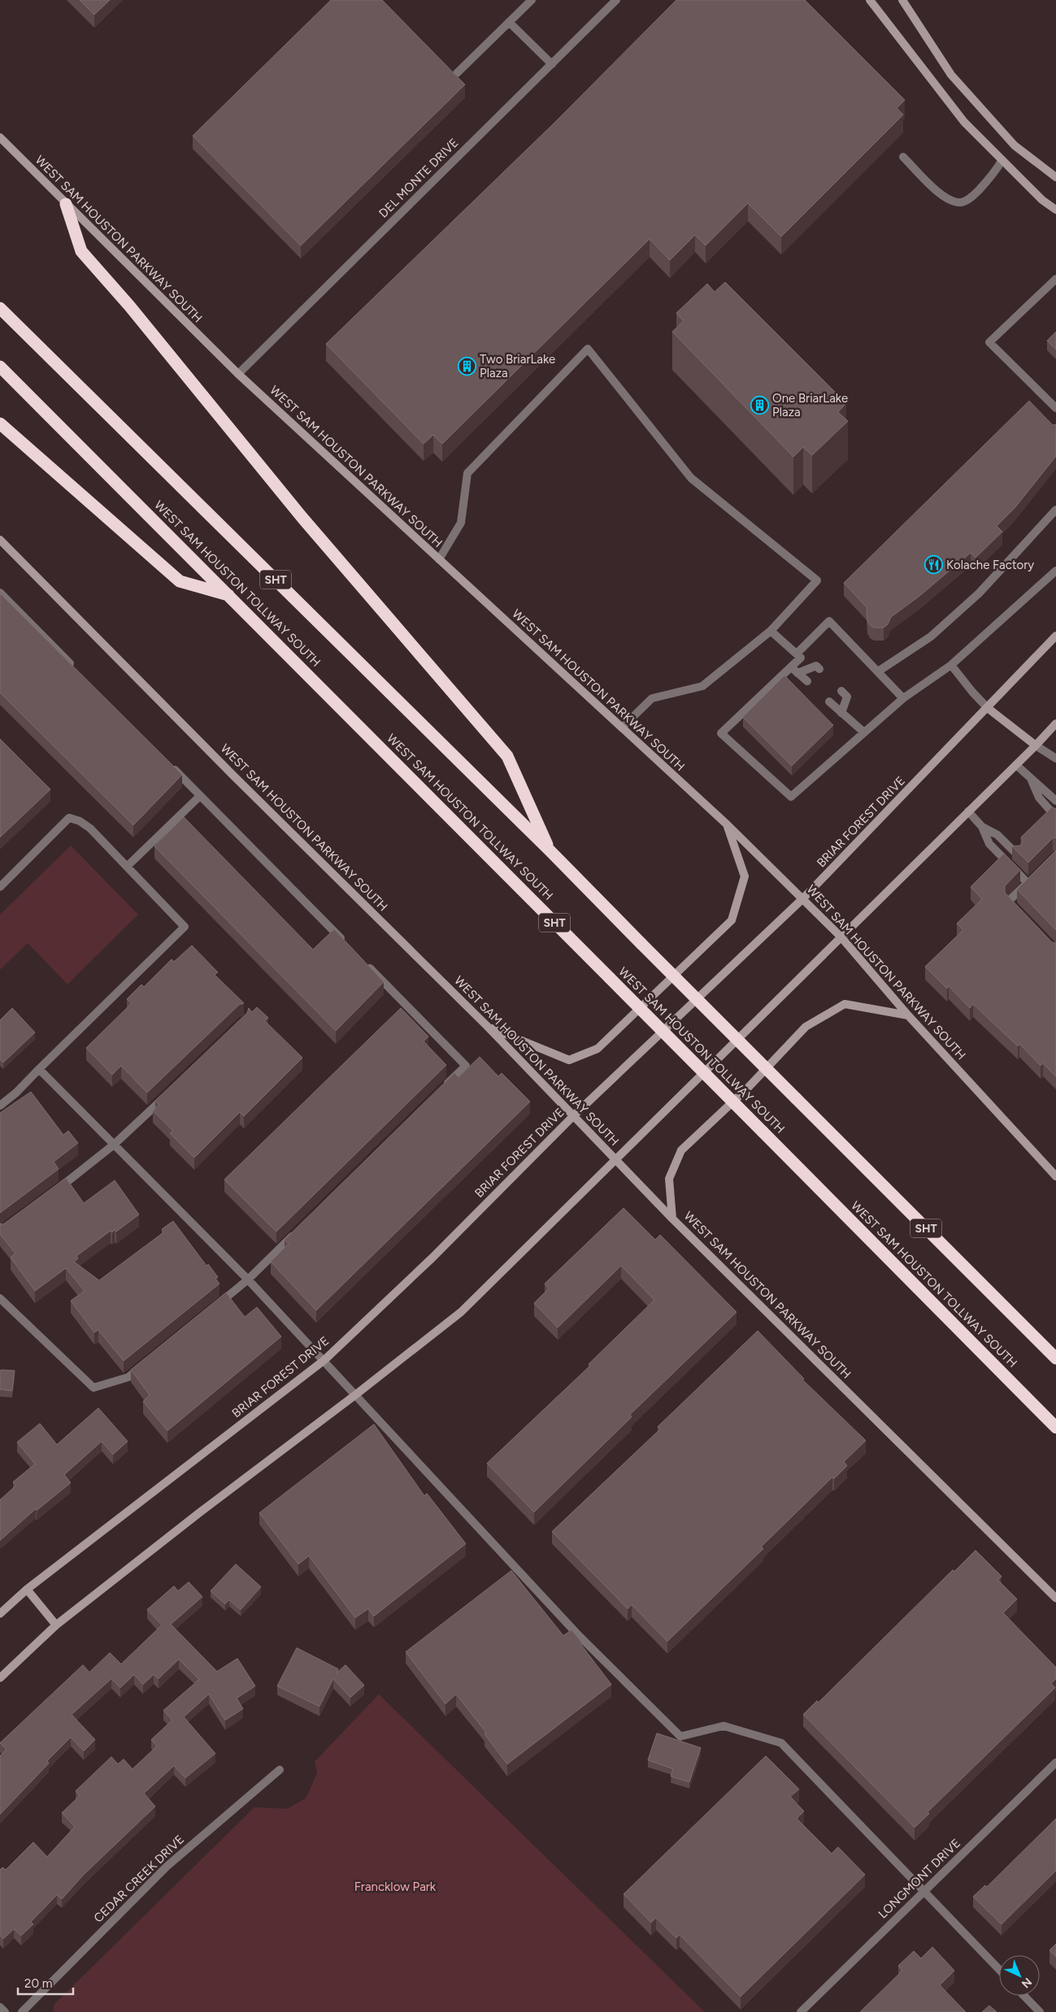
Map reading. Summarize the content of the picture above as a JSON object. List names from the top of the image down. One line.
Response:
{"streets":{"highway":["SHT","WEST SAM HOUSTON TOLLWAY SOUTH"],"main road":["WEST SAM HOUSTON PARKWAY SOUTH","BRIAR FOREST DRIVE"],"street":["DEL MONTE DRIVE","CEDAR CREEK DRIVE","LONGMONT DRIVE"]},"crossings":[["DEL MONTE DRIVE","WEST SAM HOUSTON PARKWAY SOUTH"],["WEST SAM HOUSTON PARKWAY SOUTH","BRIAR FOREST DRIVE"]],"parks":["Francklow Park"],"places":{"building":["Two BriarLake Plaza","One BriarLake Plaza"],"restaurant":["Kolache Factory"]},"scale_bar":"20 m","north":"bottom right"}
